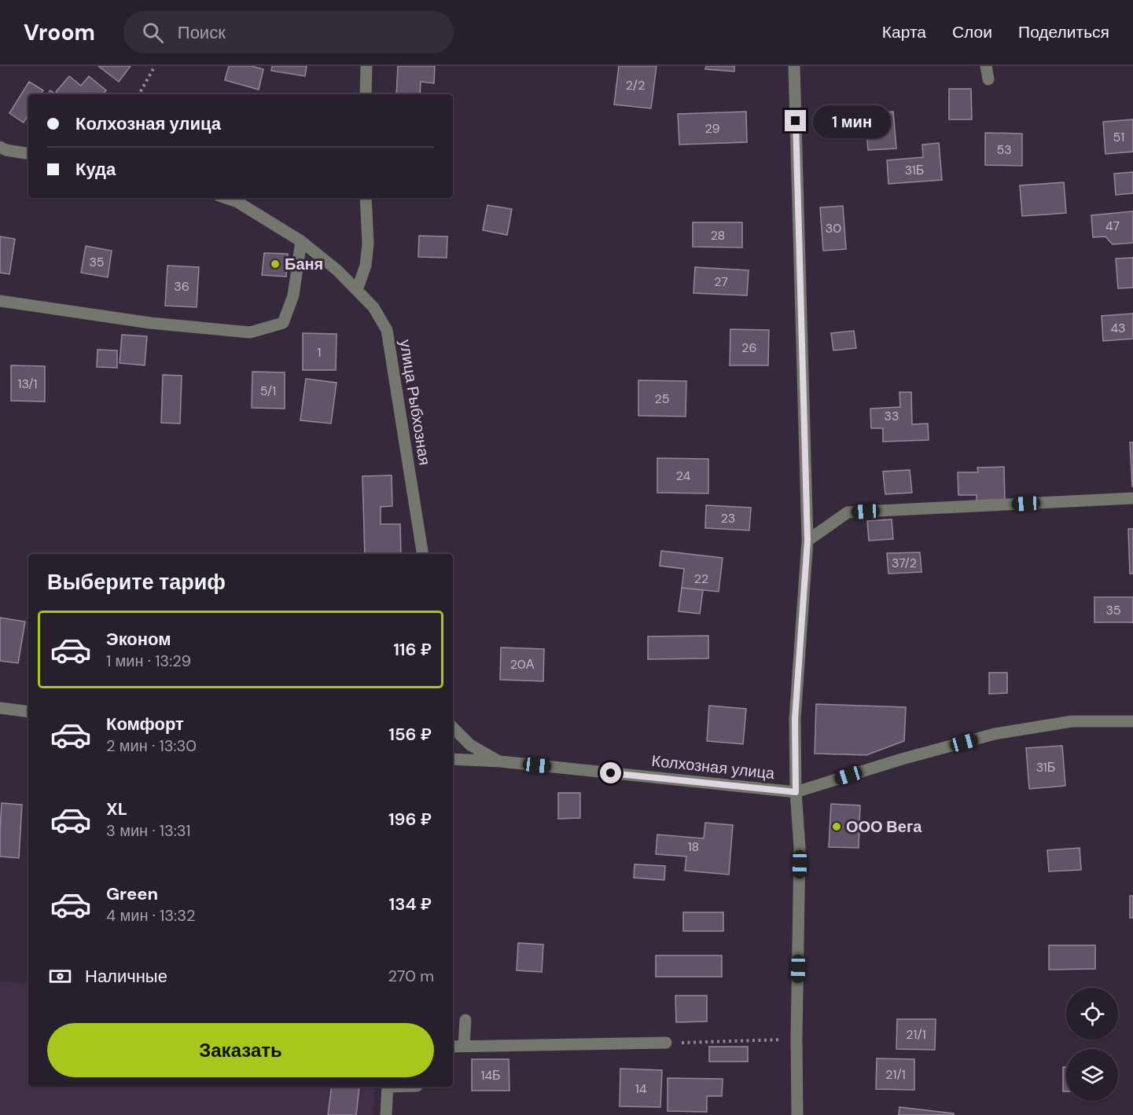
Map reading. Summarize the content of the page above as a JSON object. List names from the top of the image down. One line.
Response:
{"streets":{"street":["улица Рыбхозная","Колхозная улица"]},"places":["Баня","ООО Вега"],"house_numbers":["2/2","29","51","53","31Б","47","30","28","35","27","36","43","26","1","13/1","5/1","25","33","24","23","37/2","22","35","20А","31Б","18","21/1","21/1","14Б","14"],"page":{"header":"Vroom","search":"Поиск","nav":["Карта","Слои","Поделиться"],"banner":["Колхозная улица","Куда"],"bubble":"1 мин","heading":"Выберите тариф","list":[{"name":"Эконом","note":"1 мин · 13:29","value":"116 ₽"},{"name":"Комфорт","note":"2 мин · 13:30","value":"156 ₽"},{"name":"XL","note":"3 мин · 13:31","value":"196 ₽"},{"name":"Green","note":"4 мин · 13:32","value":"134 ₽"}],"pay":["Наличные","270 m"],"buttons":"Заказать"}}
